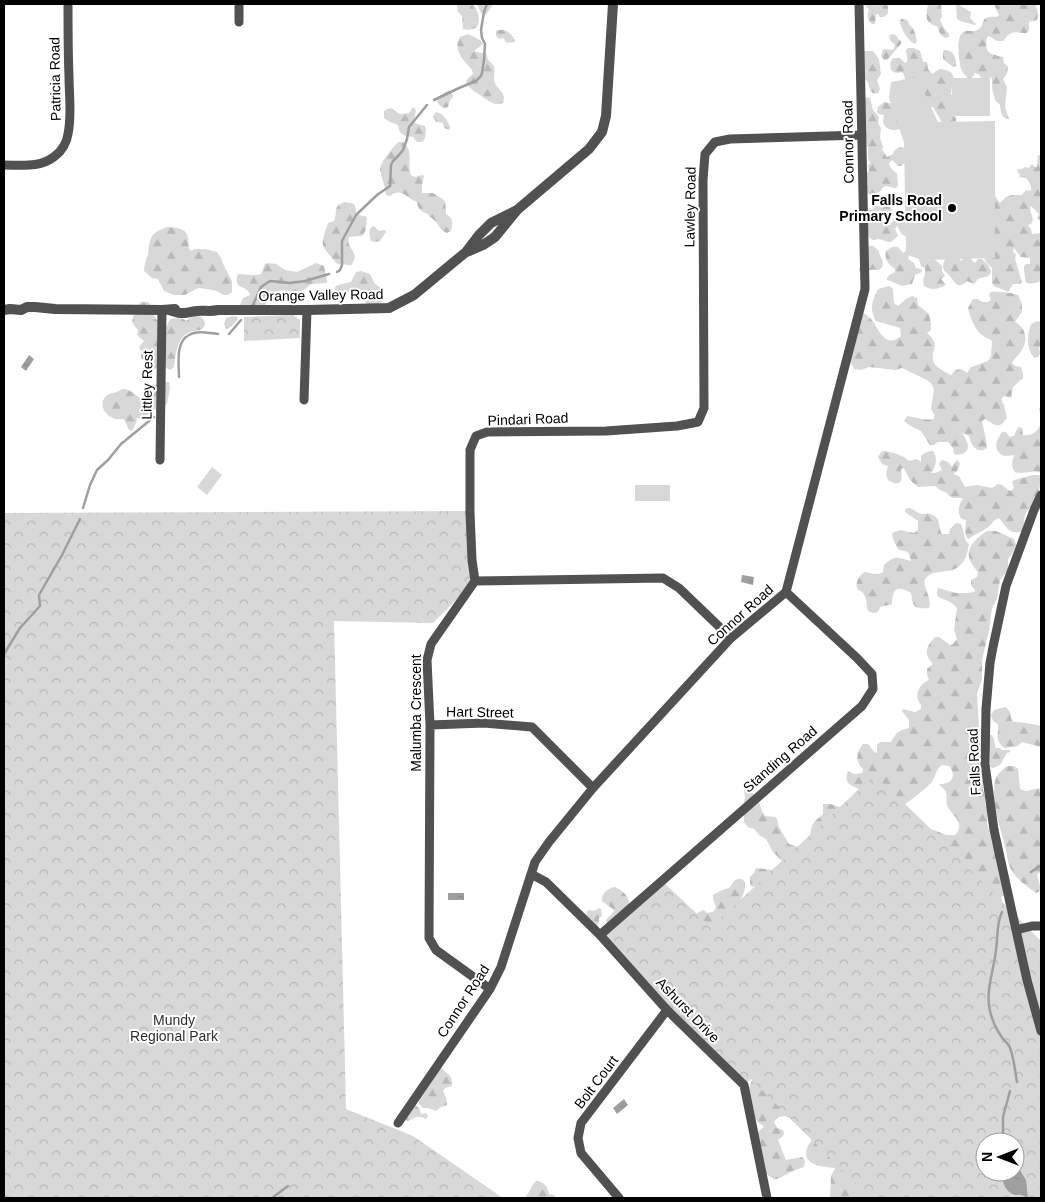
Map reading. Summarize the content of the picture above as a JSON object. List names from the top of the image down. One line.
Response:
{"streets":{"street":["Patricia Road","Connor Road","Lawley Road","Orange Valley Road","Littley Rest","Pindari Road","Hart Street","Malumba Crescent","Standing Road","Falls Road","Ashurst Drive","Bolt Court"]},"crossings":[["Connor Road","Lawley Road"],["Connor Road","Hart Street"],["Connor Road","Malumba Crescent"],["Connor Road","Standing Road"],["Connor Road","Ashurst Drive"],["Lawley Road","Pindari Road"],["Orange Valley Road","Littley Rest"],["Pindari Road","Malumba Crescent"],["Hart Street","Malumba Crescent"],["Standing Road","Ashurst Drive"],["Ashurst Drive","Bolt Court"]],"parks":["Mundy Regional Park"],"places":["Falls Road Primary School"],"north":"left"}
